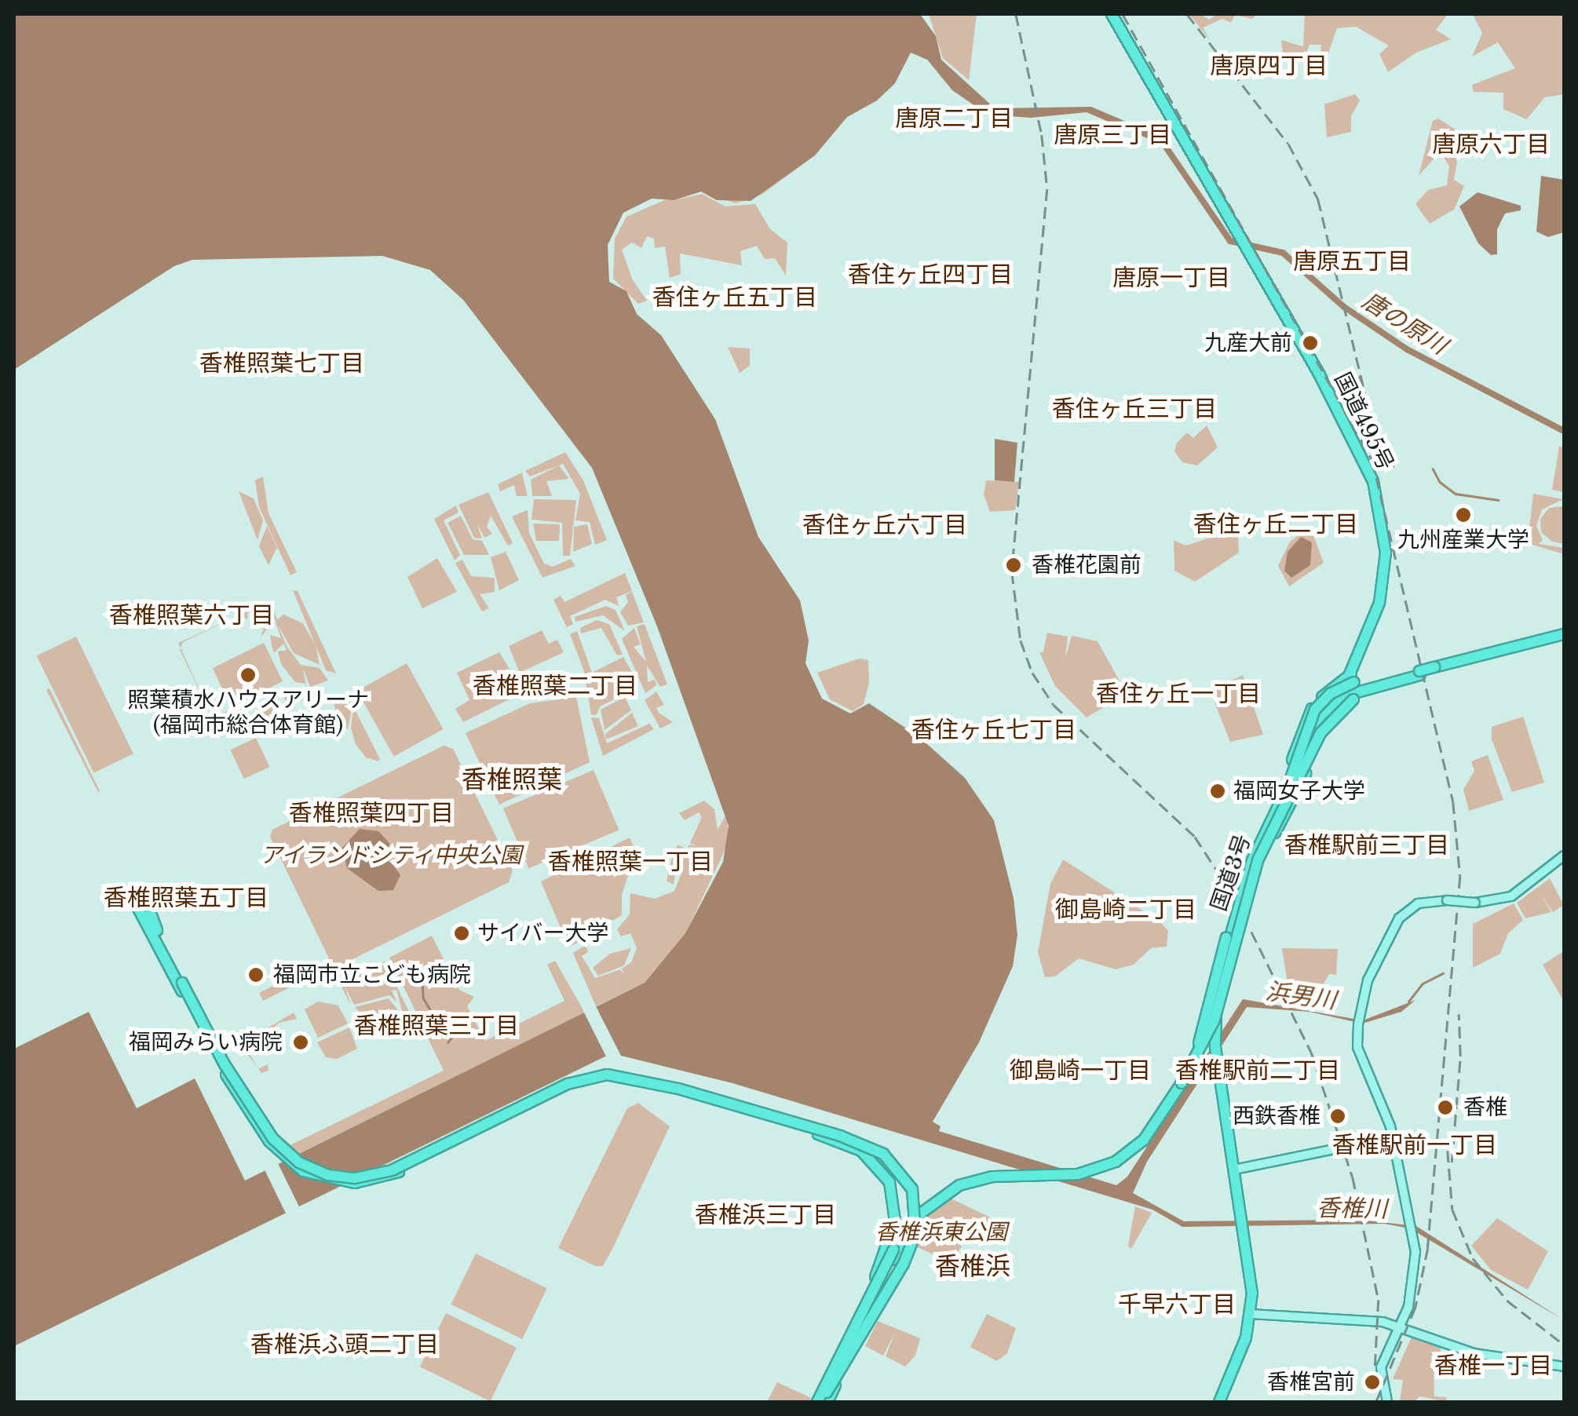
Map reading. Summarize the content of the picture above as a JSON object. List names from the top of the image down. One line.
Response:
{"streets":{"highway":["国道495号","国道3号"]},"crossings":[["国道495号","国道3号"]],"districts":["唐原四丁目","唐原二丁目","唐原三丁目","唐原六丁目","唐原五丁目","香住ヶ丘四丁目","唐原一丁目","香住ヶ丘五丁目","香椎照葉七丁目","香住ヶ丘三丁目","香住ヶ丘二丁目","香住ヶ丘六丁目","香椎照葉六丁目","香椎照葉二丁目","香住ヶ丘一丁目","香住ヶ丘七丁目","香椎照葉","香椎照葉四丁目","香椎駅前三丁目","香椎照葉一丁目","香椎照葉五丁目","御島崎二丁目","香椎照葉三丁目","御島崎一丁目","香椎駅前二丁目","香椎駅前一丁目","香椎浜三丁目","香椎浜","千早六丁目","香椎浜ふ頭二丁目","香椎一丁目"],"water":["唐の原川","浜男川","香椎川"],"parks":["アイランドシティ中央公園","香椎浜東公園"],"places":["九産大前","九州産業大学","香椎花園前","照葉積水ハウスアリーナ (福岡市総合体育館)","福岡女子大学","サイバー大学","福岡市立こども病院","福岡みらい病院","香椎","西鉄香椎","香椎宮前"]}
